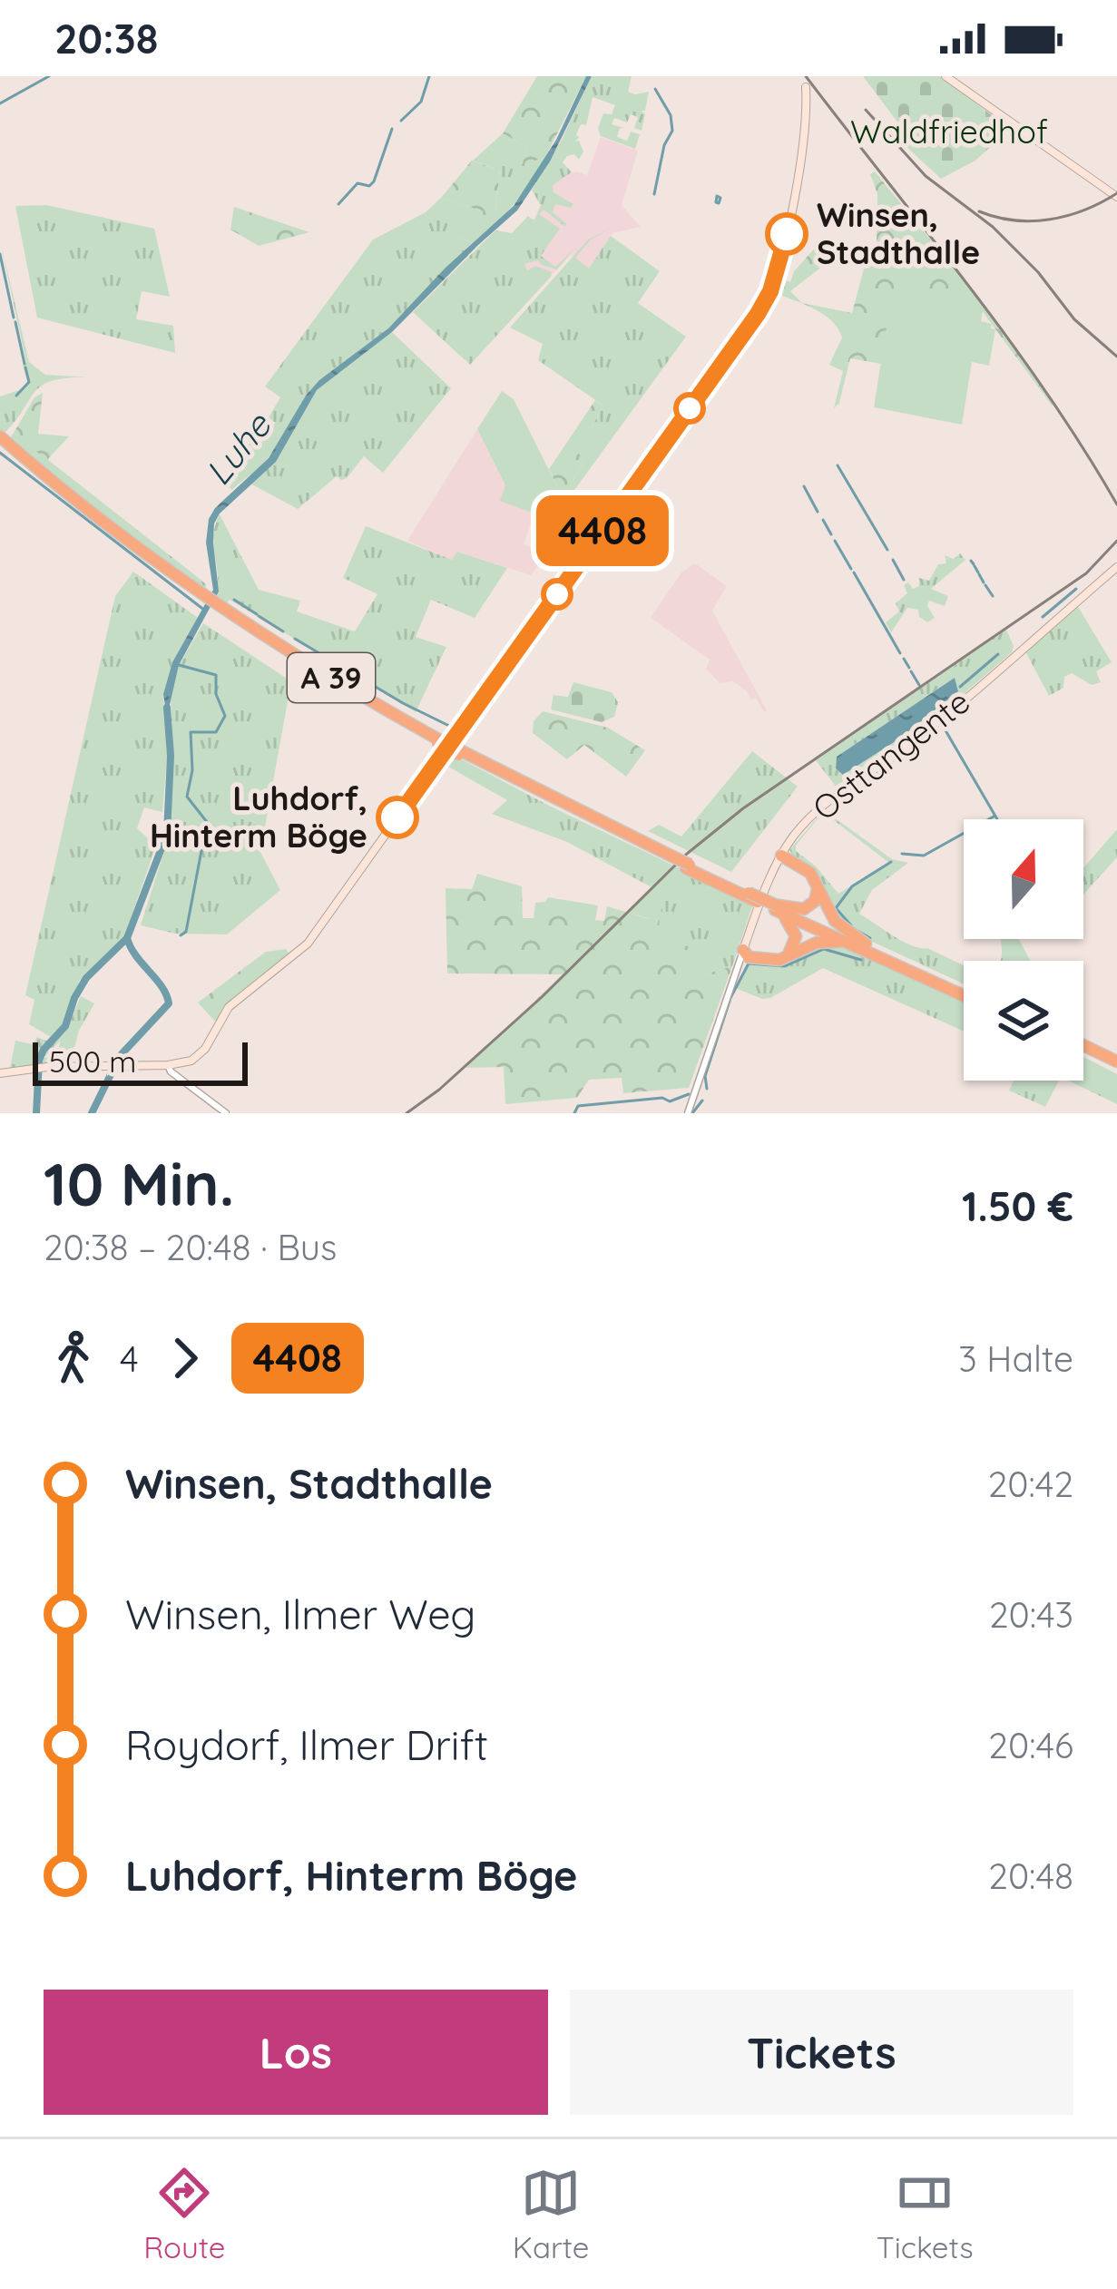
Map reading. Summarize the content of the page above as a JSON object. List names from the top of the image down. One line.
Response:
{"streets":{"highway":["A 39"],"main road":["Osttangente"]},"water":["Luhe"],"parks":["Waldfriedhof"],"places":["Winsen, Stadthalle","Luhdorf, Hinterm Böge"],"lines":["bus line 4408"],"scale_bar":"500 m","north":"top","page":{"status":"20:38","on_map":"4408","scale":"500 m","heading":["10 Min.","20:38 – 20:48 · Bus","1.50 €"],"legs":["4","4408","3 Halte"],"list":[{"name":"Winsen, Stadthalle","value":"20:42"},{"name":"Winsen, Ilmer Weg","value":"20:43"},{"name":"Roydorf, Ilmer Drift","value":"20:46"},{"name":"Luhdorf, Hinterm Böge","value":"20:48"}],"buttons":["Los","Tickets"],"tabs":["Route","Karte","Tickets"]}}
